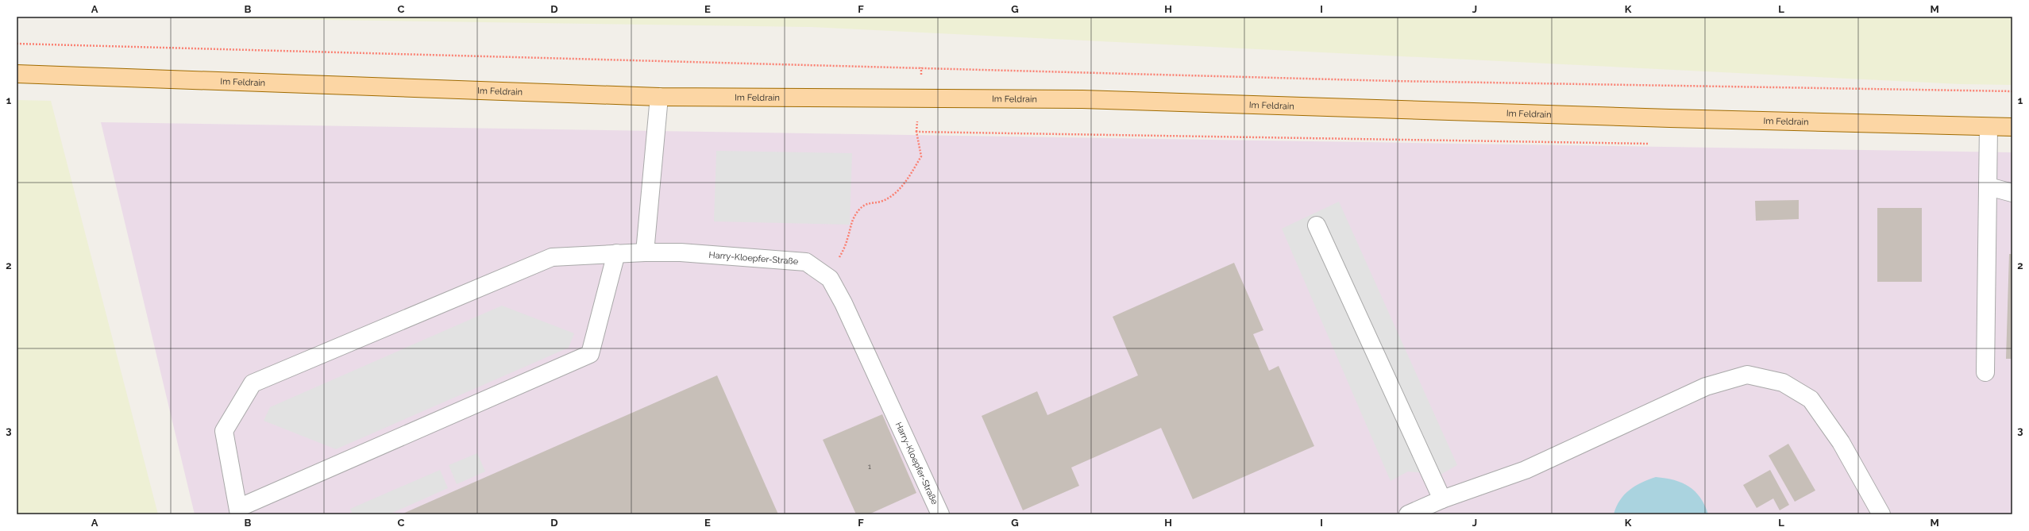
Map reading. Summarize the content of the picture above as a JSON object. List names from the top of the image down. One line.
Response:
{"streets":{"main road":["Im Feldrain"],"lane":["Harry-Kloepfer-Straße"]},"house_numbers":["1"],"grid":{"columns":["A","B","C","D","E","F","G","H","I","J","K","L","M"],"rows":["1","2","3"]}}
